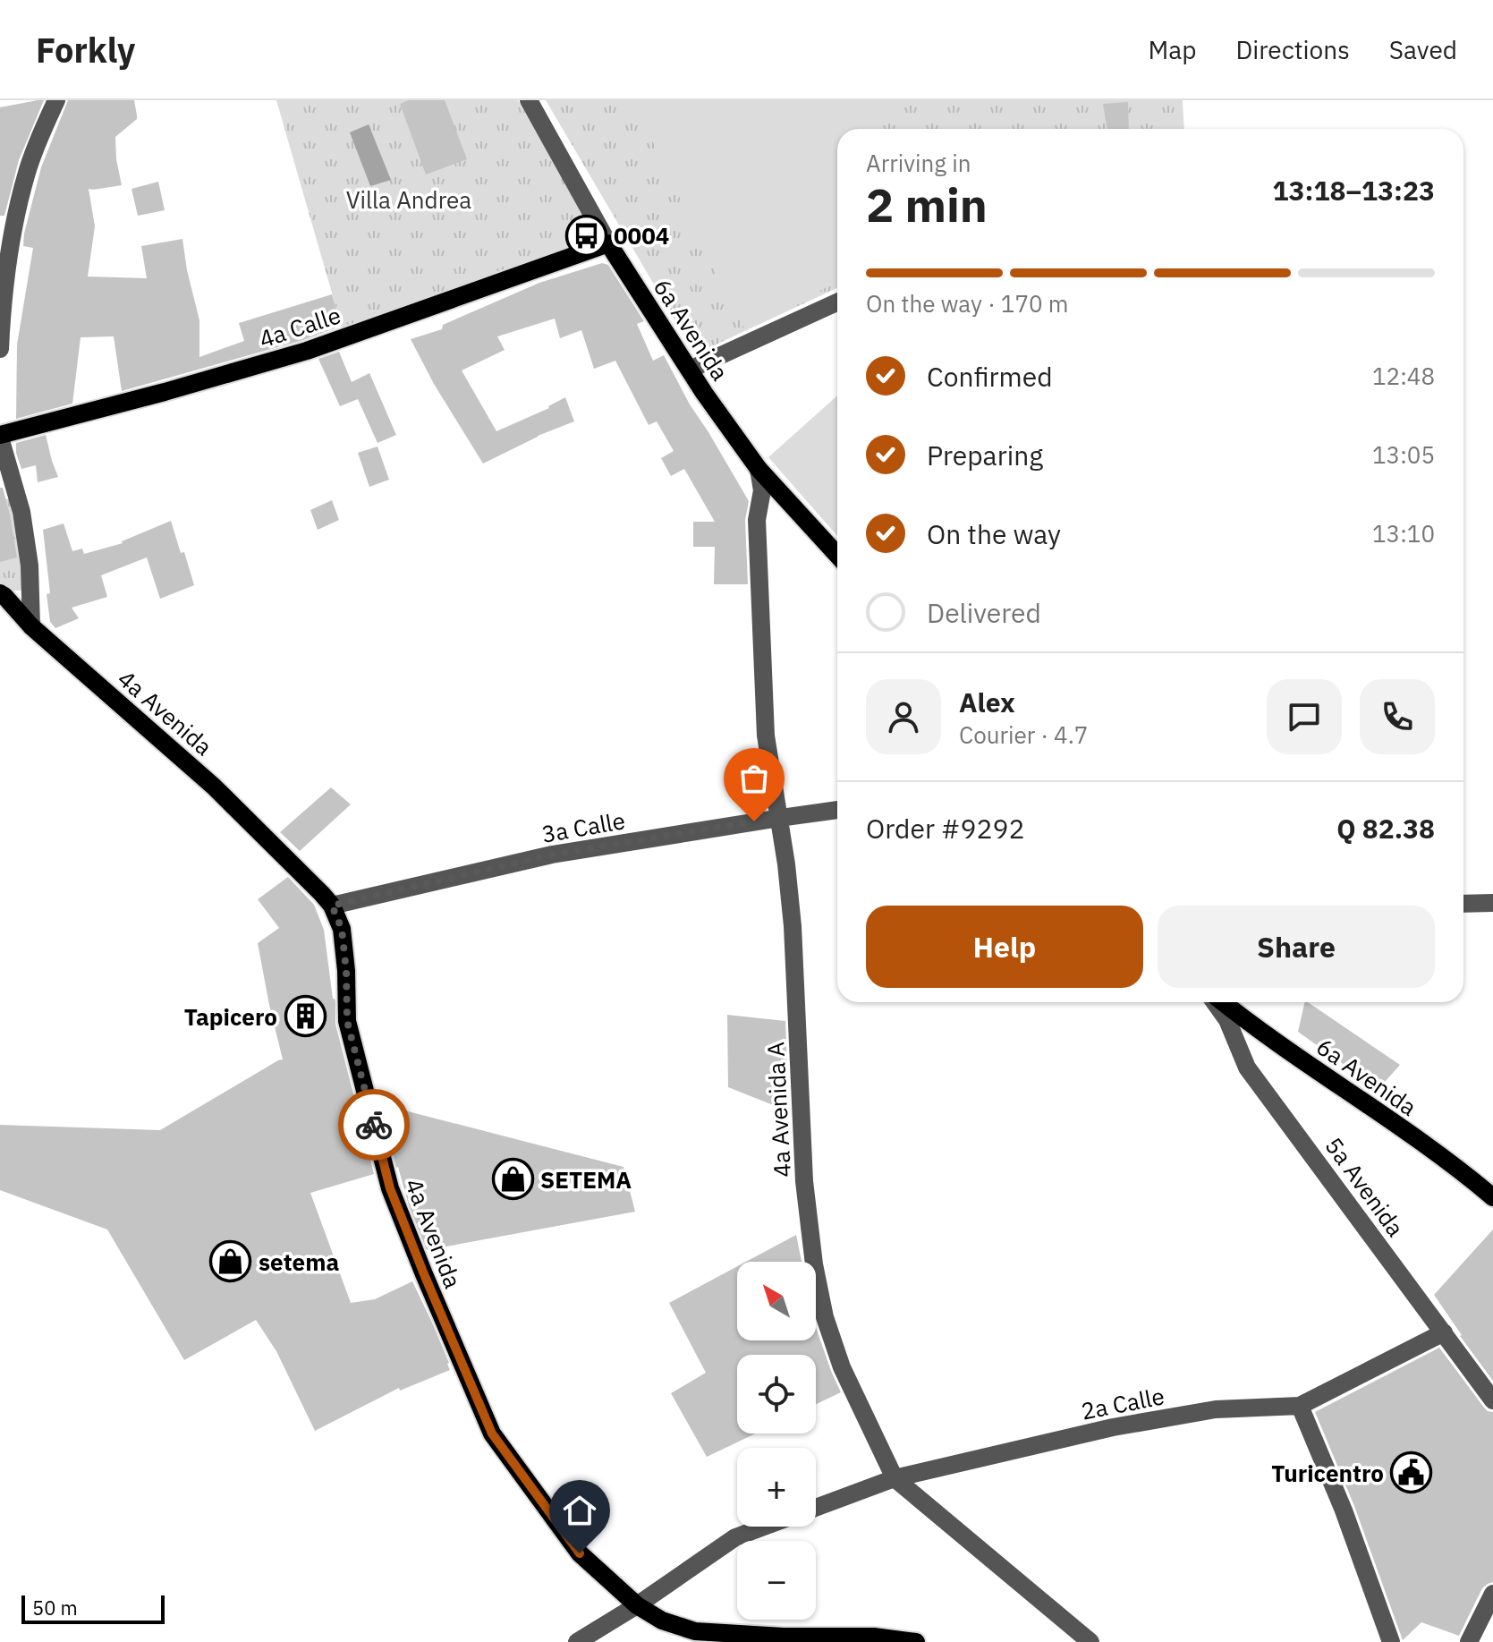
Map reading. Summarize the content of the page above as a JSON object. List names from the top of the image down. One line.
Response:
{"streets":{"main road":["4a Calle","6a Avenida","4a Avenida"],"street":["3a Calle","4a Avenida A","5a Avenida","2a Calle"]},"crossings":[["4a Calle","6a Avenida"],["6a Avenida","4a Avenida A"],["4a Avenida","3a Calle"],["3a Calle","4a Avenida A"],["4a Avenida A","2a Calle"],["5a Avenida","2a Calle"]],"parks":["Villa Andrea"],"places":{"bus stop":["0004"],"building":["Tapicero"],"shop":["SETEMA","setema"],"public building":["Turicentro"]},"scale_bar":"50 m","north":"top left","page":{"header":"Forkly","nav":["Map","Directions","Saved"],"heading":["2 min","Arriving in","13:18–13:23"],"panel":["Alex","Courier · 4.7","Order #9292","Q 82.38"],"bar":"On the way · 170 m","list":[["Confirmed","12:48"],["Preparing","13:05"],["On the way","13:10"],"Delivered"],"buttons":["Help","Share"],"map_buttons":["+","−"],"scale":"50 m"}}
